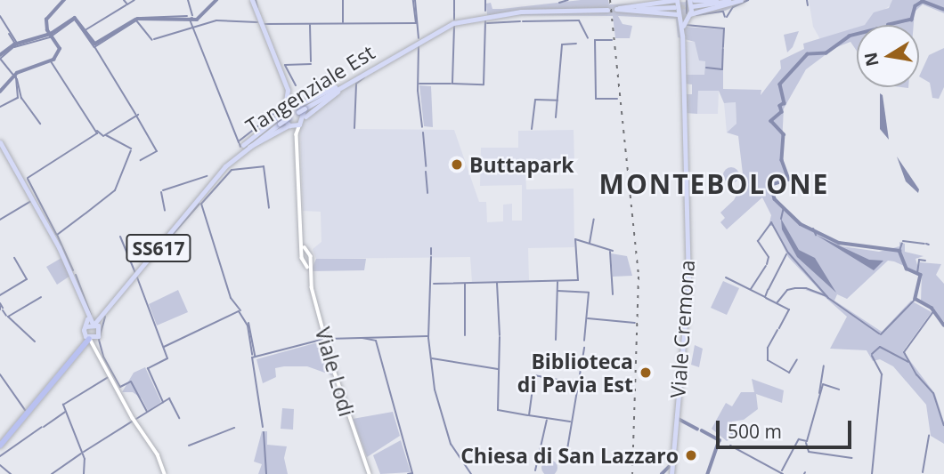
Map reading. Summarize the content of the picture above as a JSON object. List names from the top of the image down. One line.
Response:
{"streets":{"main road":["Tangenziale Est","SS617","Viale Cremona"],"street":["Viale Lodi"]},"districts":["MONTEBOLONE"],"places":["Buttapark","Biblioteca di Pavia Est","Chiesa di San Lazzaro"],"scale_bar":"500 m","north":"left"}
